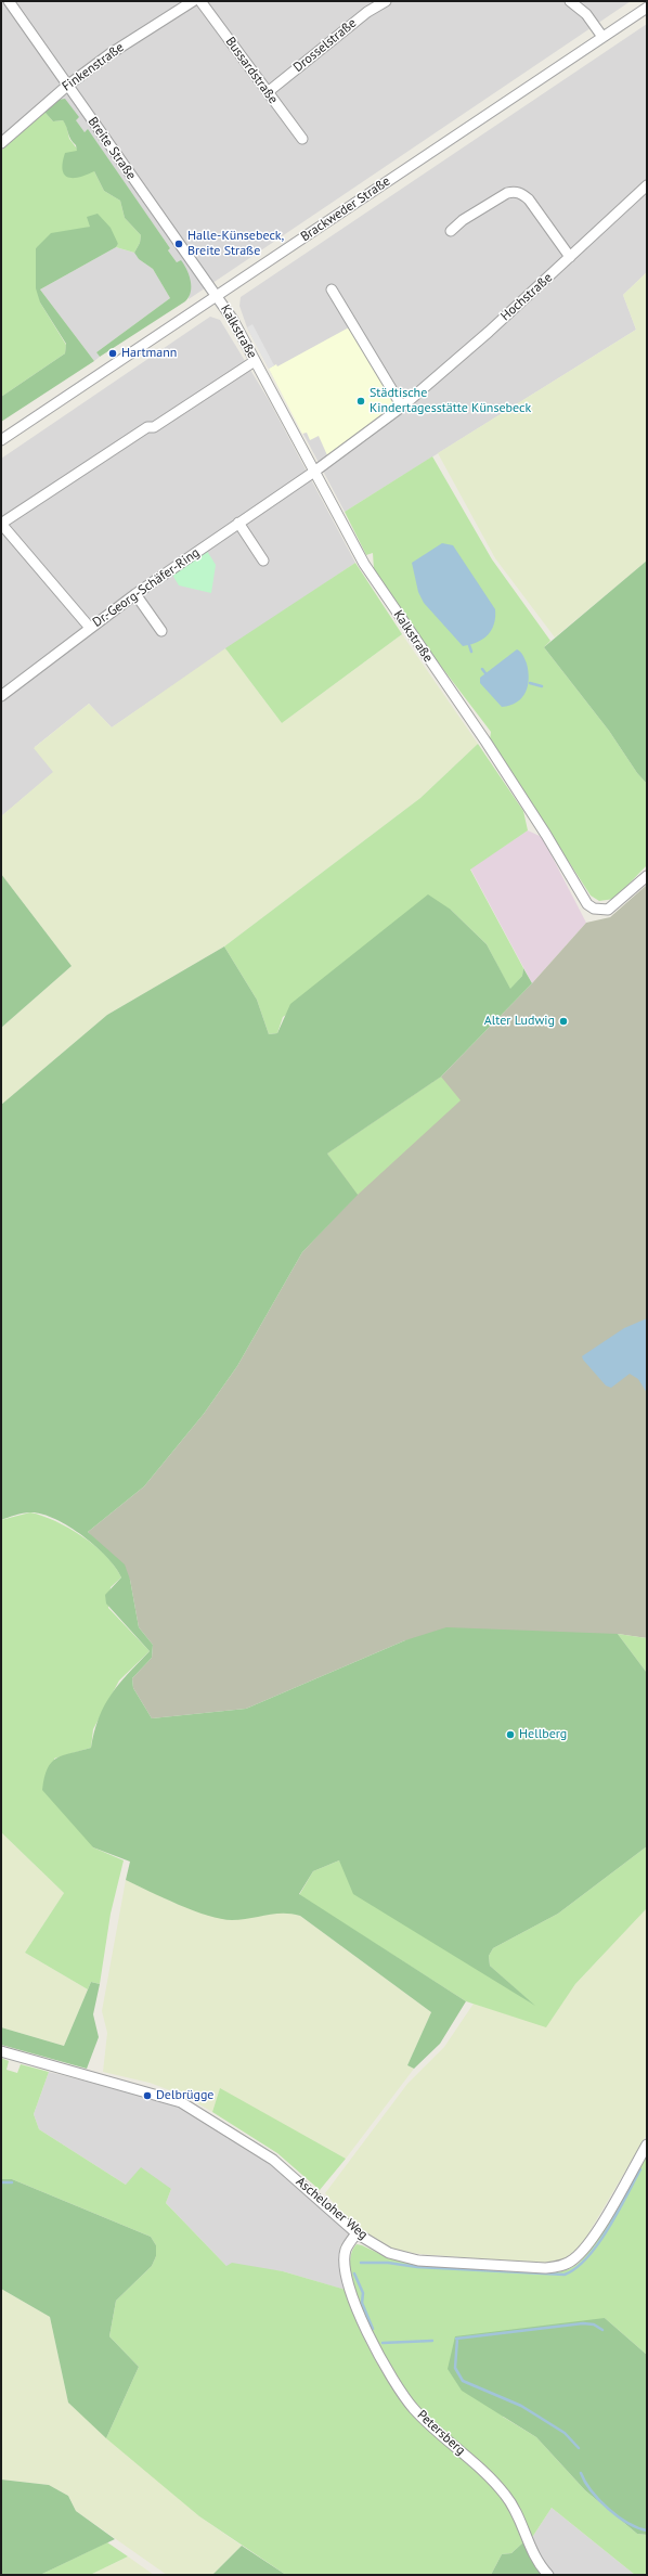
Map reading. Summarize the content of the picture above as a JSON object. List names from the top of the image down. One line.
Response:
{"streets":{"street":["Drosselstraße","Finkenstraße","Bussardstraße","Breite Straße","Brackweder Straße","Hochstraße","Kalkstraße","Dr.-Georg-Schäfer-Ring","Ascheloher Weg","Petersberg"]},"crossings":[["Drosselstraße","Bussardstraße"],["Finkenstraße","Breite Straße"],["Breite Straße","Brackweder Straße"],["Breite Straße","Kalkstraße"],["Brackweder Straße","Kalkstraße"],["Hochstraße","Kalkstraße"],["Hochstraße","Dr.-Georg-Schäfer-Ring"],["Kalkstraße","Dr.-Georg-Schäfer-Ring"],["Ascheloher Weg","Petersberg"]],"places":["Halle-Künsebeck, Breite Straße","Hartmann","Städtische Kindertagesstätte Künsebeck","Alter Ludwig","Hellberg","Delbrügge"]}
